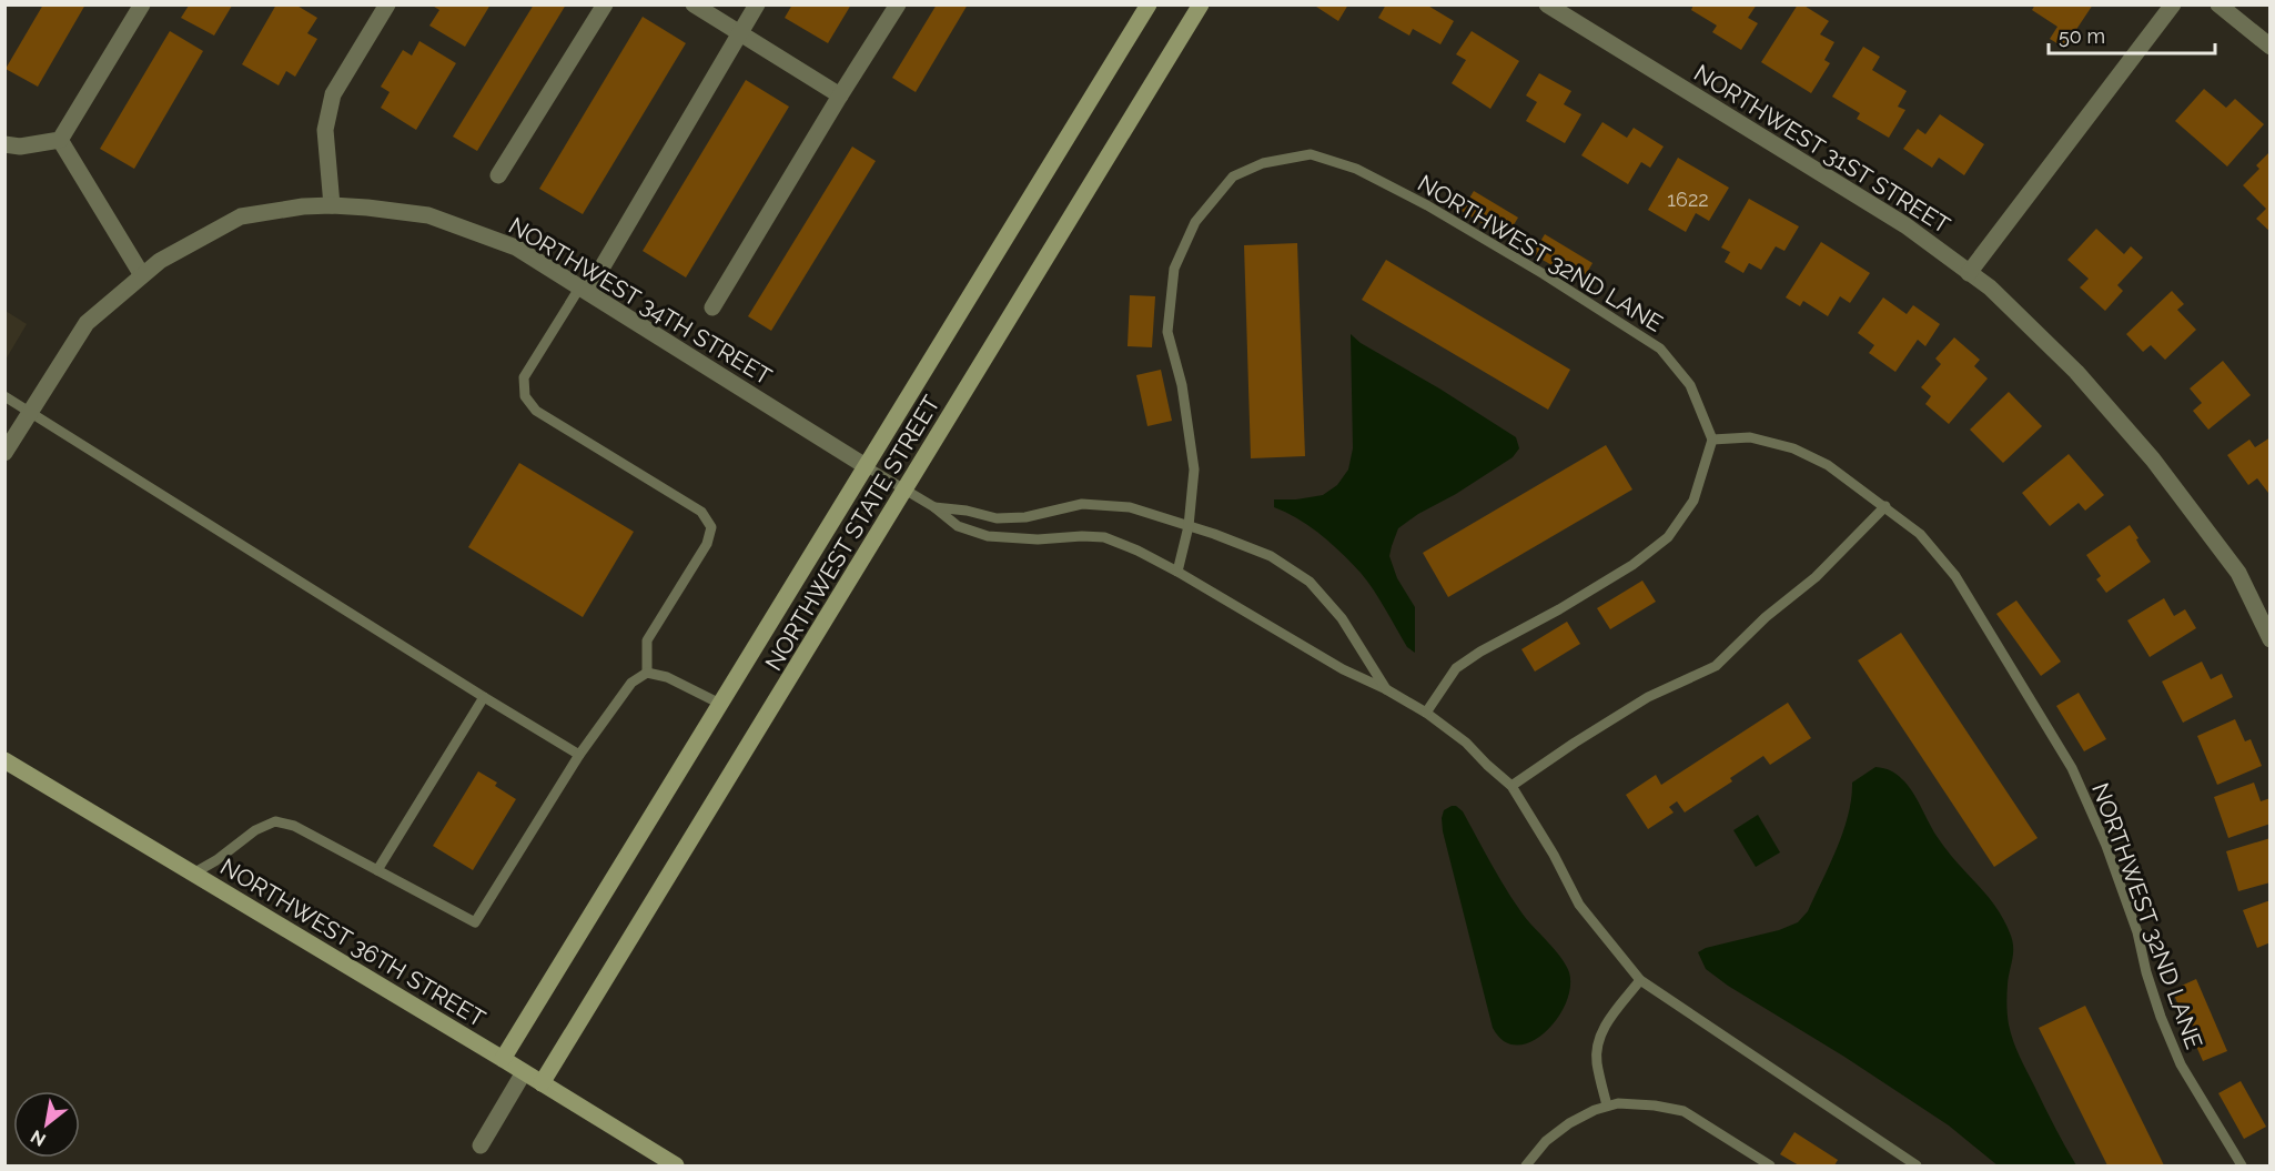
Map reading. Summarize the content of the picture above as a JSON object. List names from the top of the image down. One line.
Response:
{"streets":{"main road":["NORTHWEST STATE STREET","NORTHWEST 36TH STREET"],"street":["NORTHWEST 31ST STREET","NORTHWEST 34TH STREET"],"lane":["NORTHWEST 32ND LANE"]},"crossings":[["NORTHWEST 34TH STREET","NORTHWEST STATE STREET"],["NORTHWEST STATE STREET","NORTHWEST 36TH STREET"]],"house_numbers":["1622"],"scale_bar":"50 m","north":"bottom left"}
